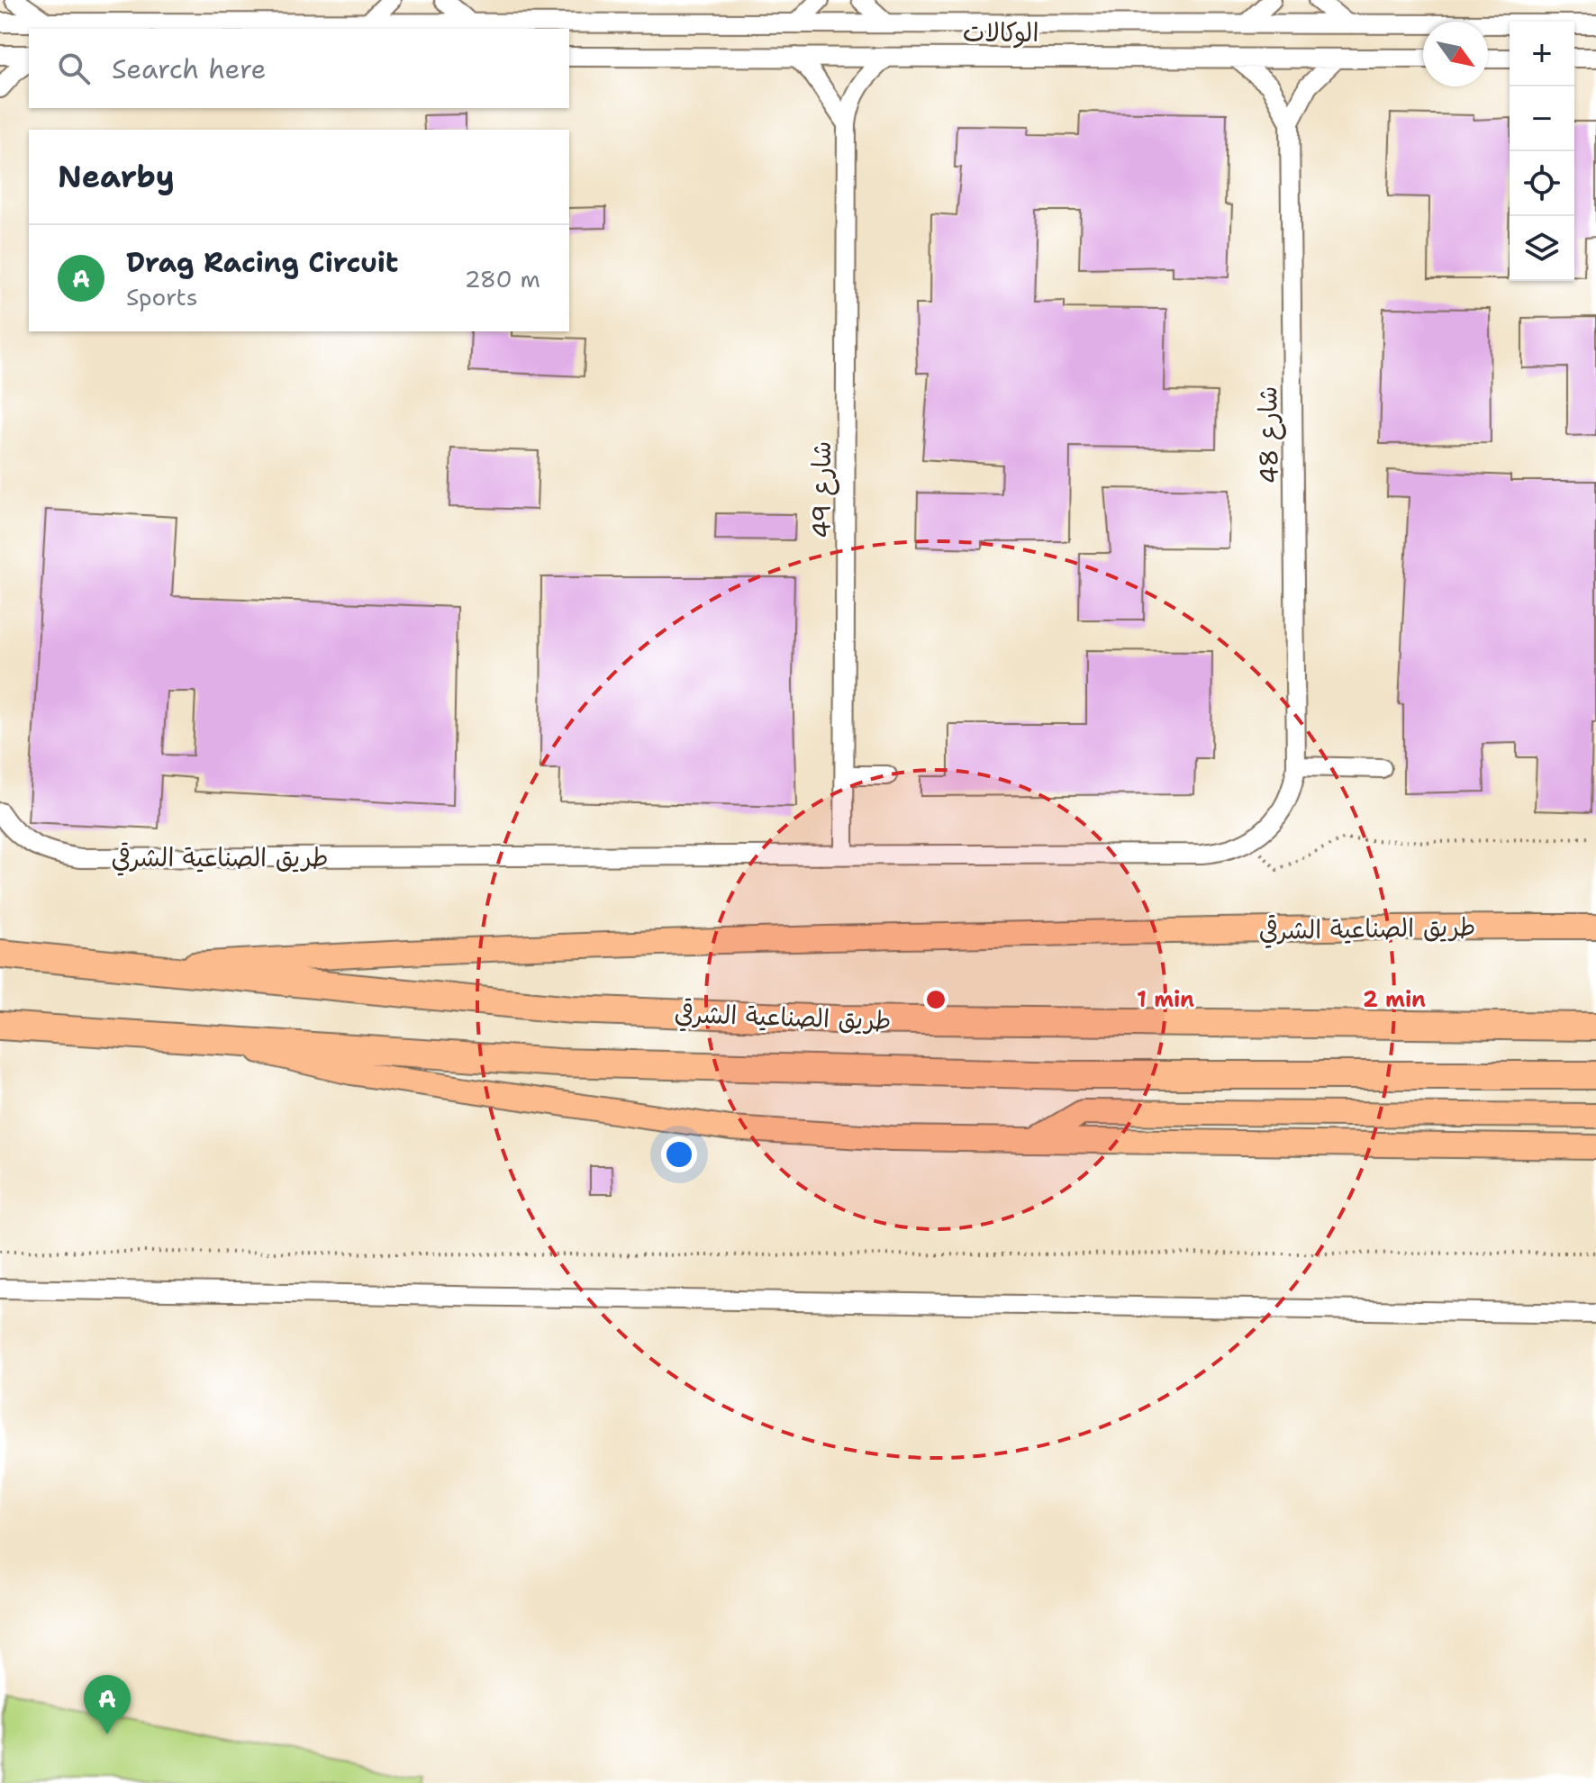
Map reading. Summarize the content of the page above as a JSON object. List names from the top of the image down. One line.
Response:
{"streets":{"highway":["طريق الصناعية الشرقي"],"street":["الوكالات","شارع 48","شارع 49"]},"crossings":[["الوكالات","شارع 48"],["الوكالات","شارع 49"],["شارع 48","طريق الصناعية الشرقي"],["شارع 49","طريق الصناعية الشرقي"]],"north":"bottom right","page":{"map_buttons":["+","−"],"search":"Search here","heading":"Nearby","list":[{"mark":"A","name":"Drag Racing Circuit","note":"Sports","value":"280 m"}],"pins":"A"},"rings":["1 min","2 min"]}
